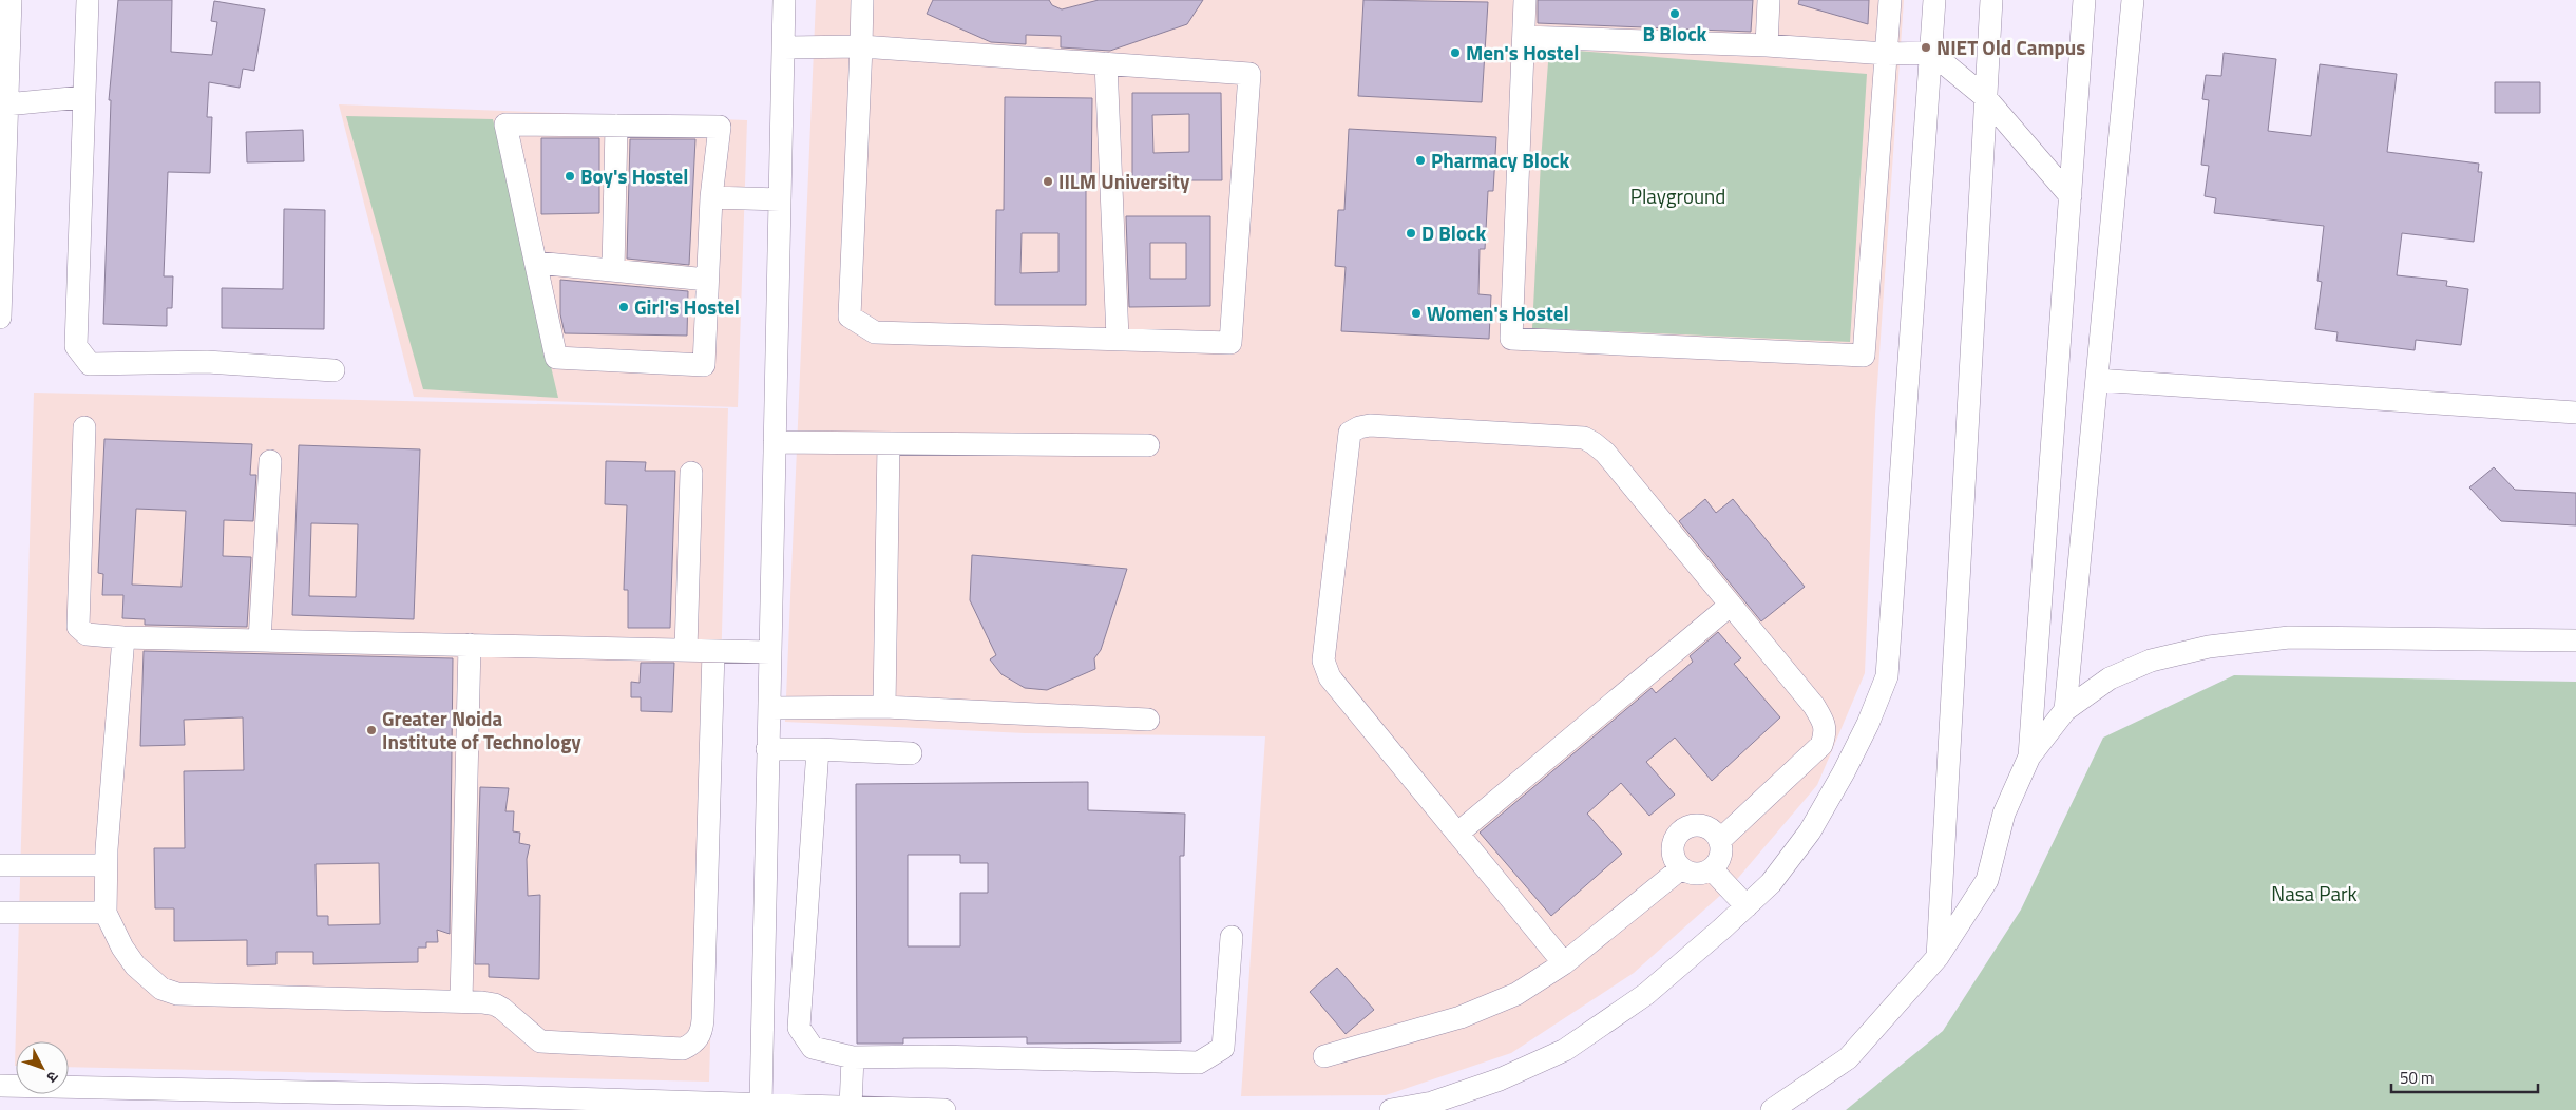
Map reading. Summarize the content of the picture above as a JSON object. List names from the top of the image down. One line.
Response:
{"parks":["Playground","Nasa Park"],"places":["B Block","NIET Old Campus","Men's Hostel","Pharmacy Block","Boy's Hostel","IILM University","D Block","Girl's Hostel","Women's Hostel","Greater Noida Institute of Technology"],"scale_bar":"50 m","north":"bottom right"}
